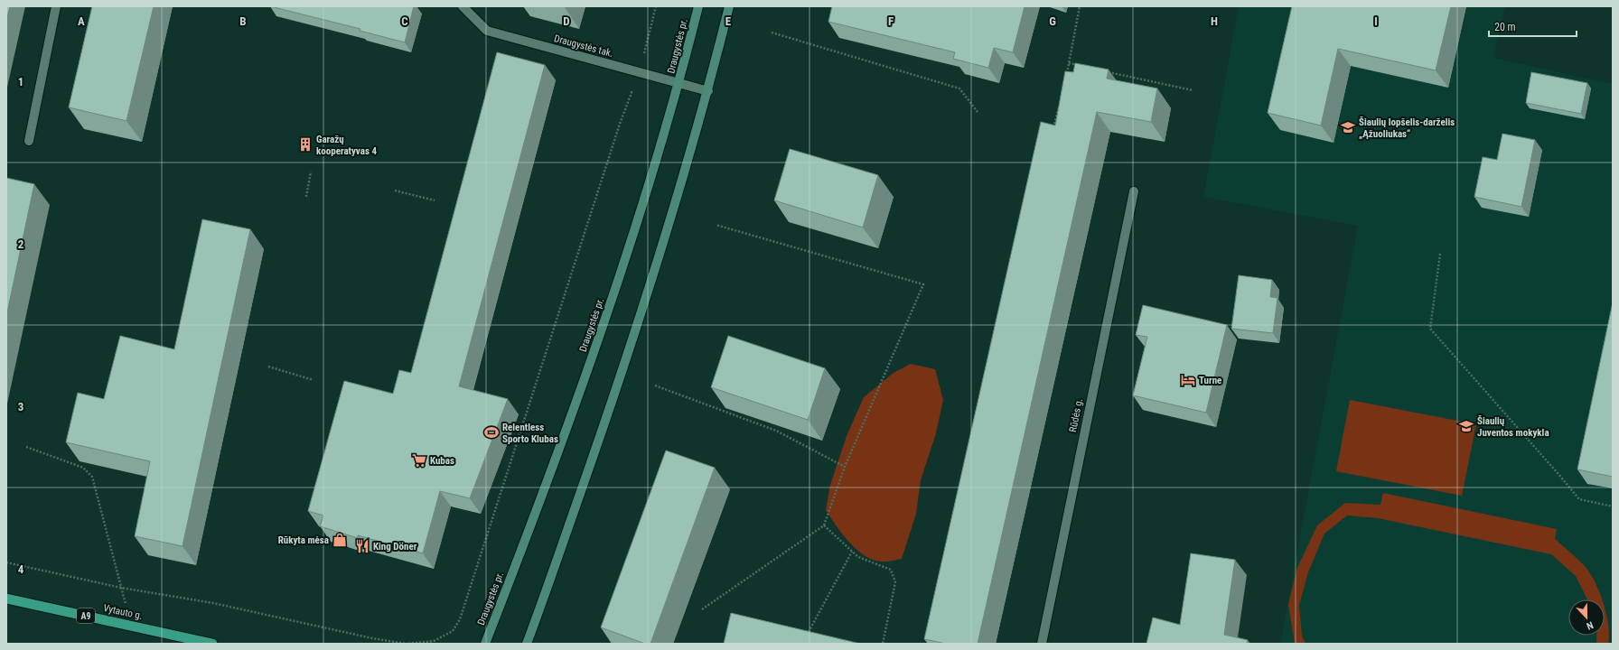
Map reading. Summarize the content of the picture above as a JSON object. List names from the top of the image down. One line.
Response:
{"streets":{"highway":["Vytauto g.","A9"],"main road":["Draugystės pr."],"street":["Draugystės tak.","Rūdės g."]},"crossings":[["Draugystės tak.","Draugystės pr."]],"places":{"school or university":["Šiaulių lopšelis-darželis „Ąžuoliukas“","Šiaulių Juventos mokykla"],"building":["Garažų kooperatyvas 4"],"hotel":["Turne"],"sports":["Relentless Sporto Klubas"],"supermarket":["Kubas"],"shop":["Rūkyta mėsa"],"restaurant":["King Döner"]},"scale_bar":"20 m","north":"bottom","grid":{"columns":["A","B","C","D","E","F","G","H","I"],"rows":["1","2","3","4"]}}
